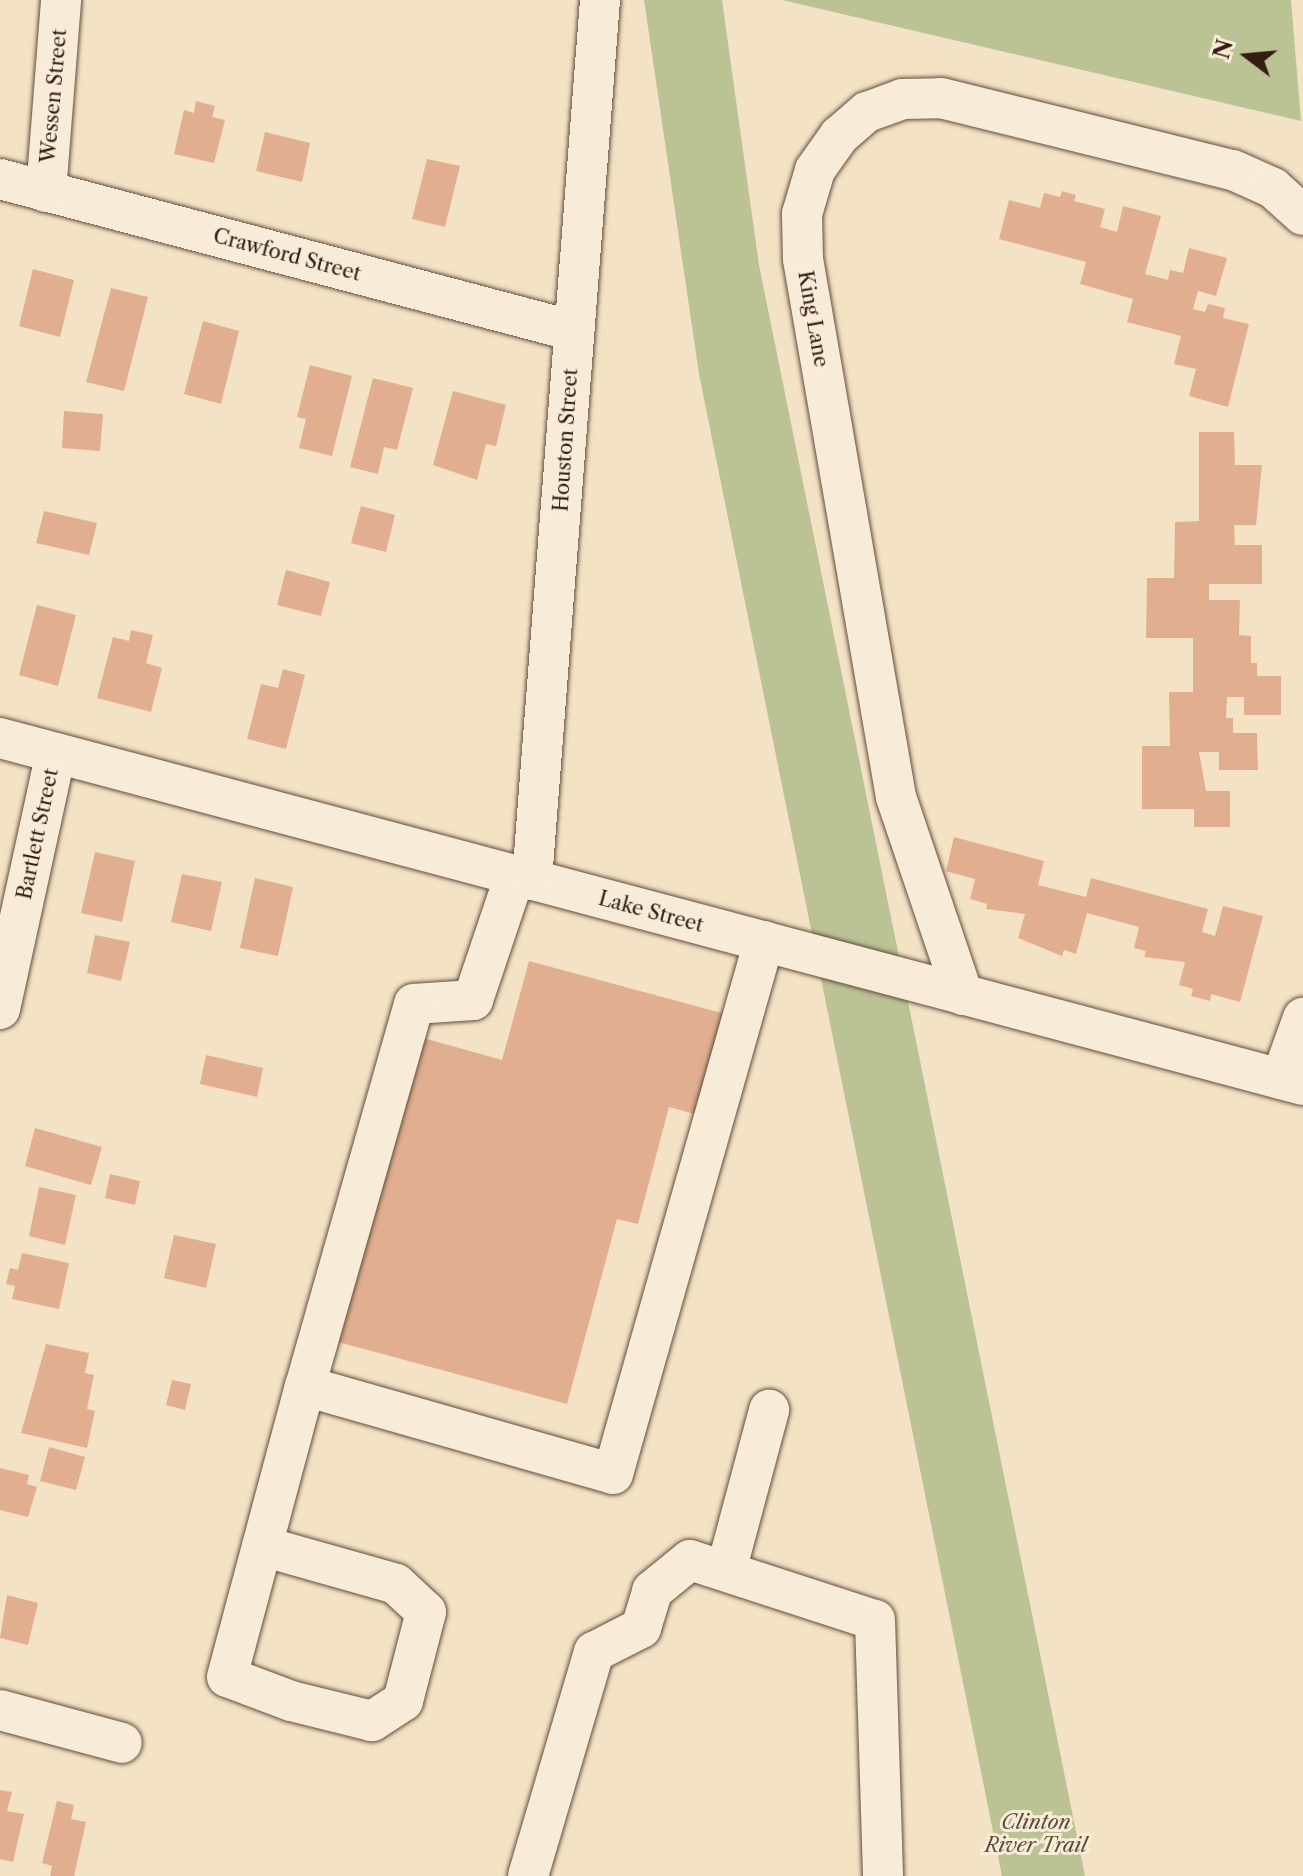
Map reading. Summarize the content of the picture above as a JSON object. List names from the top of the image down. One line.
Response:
{"streets":{"street":["Wessen Street","Crawford Street","King Lane","Houston Street","Bartlett Street","Lake Street"]},"crossings":[["Wessen Street","Crawford Street"],["Crawford Street","Houston Street"],["King Lane","Lake Street"],["Houston Street","Lake Street"],["Bartlett Street","Lake Street"]],"parks":["Clinton River Trail"],"north":"left"}
